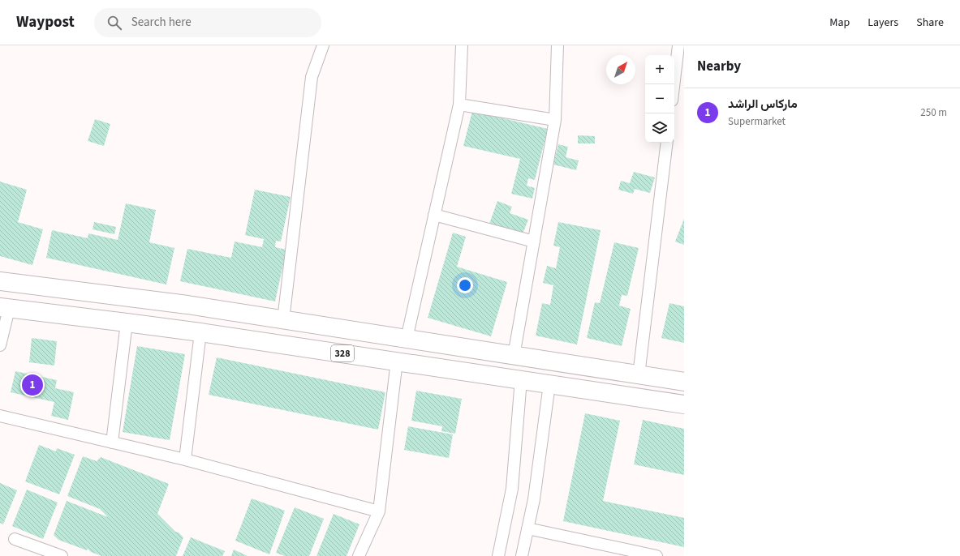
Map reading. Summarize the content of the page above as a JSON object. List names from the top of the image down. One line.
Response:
{"streets":{"main road":["328"]},"north":"top right","page":{"header":"Waypost","search":"Search here","nav":["Map","Layers","Share"],"heading":"Nearby","map_buttons":["+","−"],"list":[{"mark":"1","name":"ماركاس الراشد","note":"Supermarket","value":"250 m"}],"pins":"1"}}
